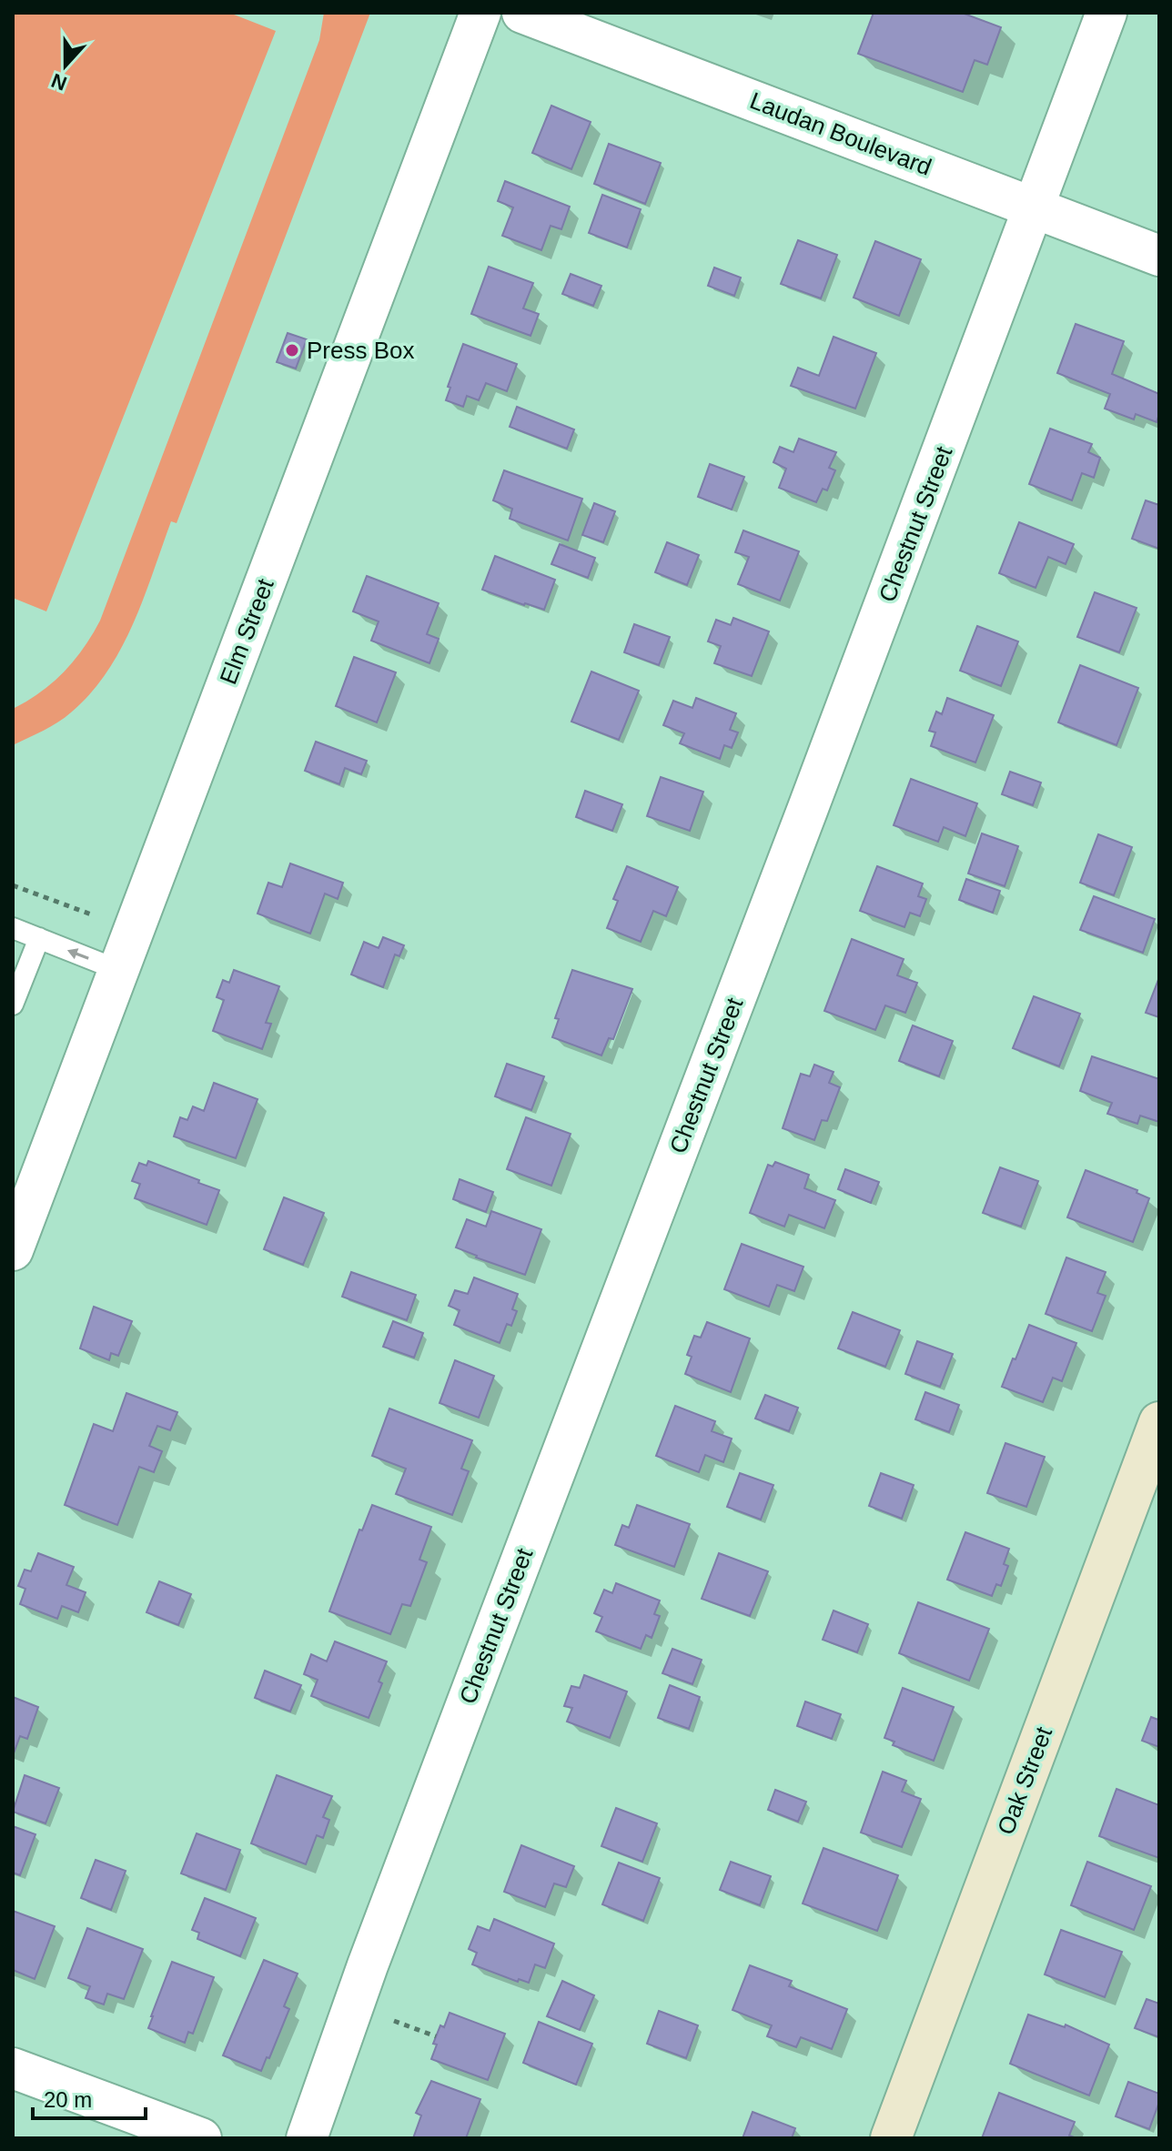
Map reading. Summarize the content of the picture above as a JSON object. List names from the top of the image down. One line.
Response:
{"streets":{"street":["Laudan Boulevard","Chestnut Street","Elm Street","Oak Street"]},"crossings":[["Laudan Boulevard","Chestnut Street"]],"places":["Press Box"],"scale_bar":"20 m","north":"bottom"}
